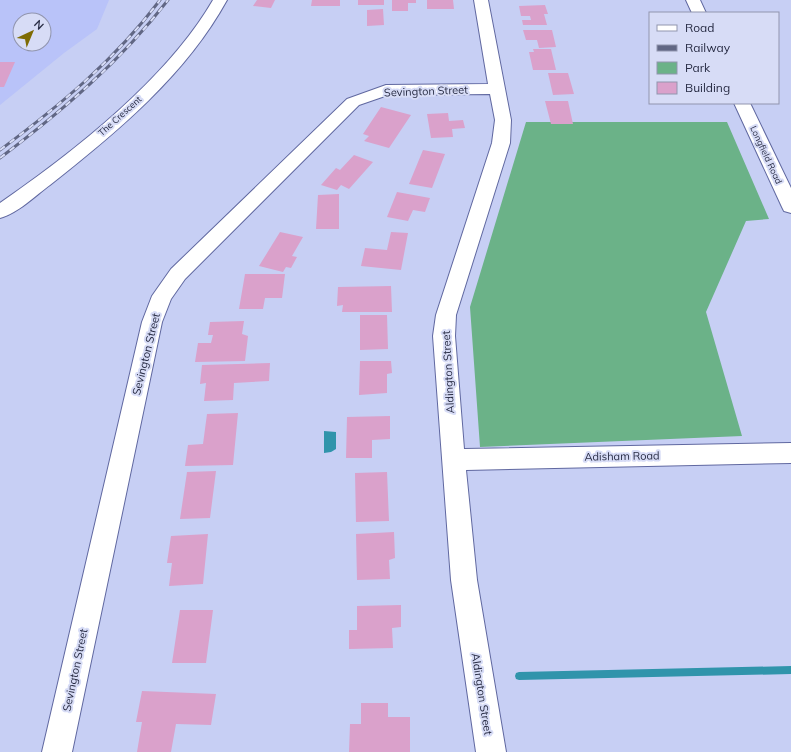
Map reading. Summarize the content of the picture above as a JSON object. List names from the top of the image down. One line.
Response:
{"streets":{"street":["Sevington Street","The Crescent","Longfield Road","Aldington Street","Adisham Road"]},"crossings":[["Sevington Street","Aldington Street"],["Aldington Street","Adisham Road"]],"legend":["Road","Railway","Park","Building"],"north":"top right"}
